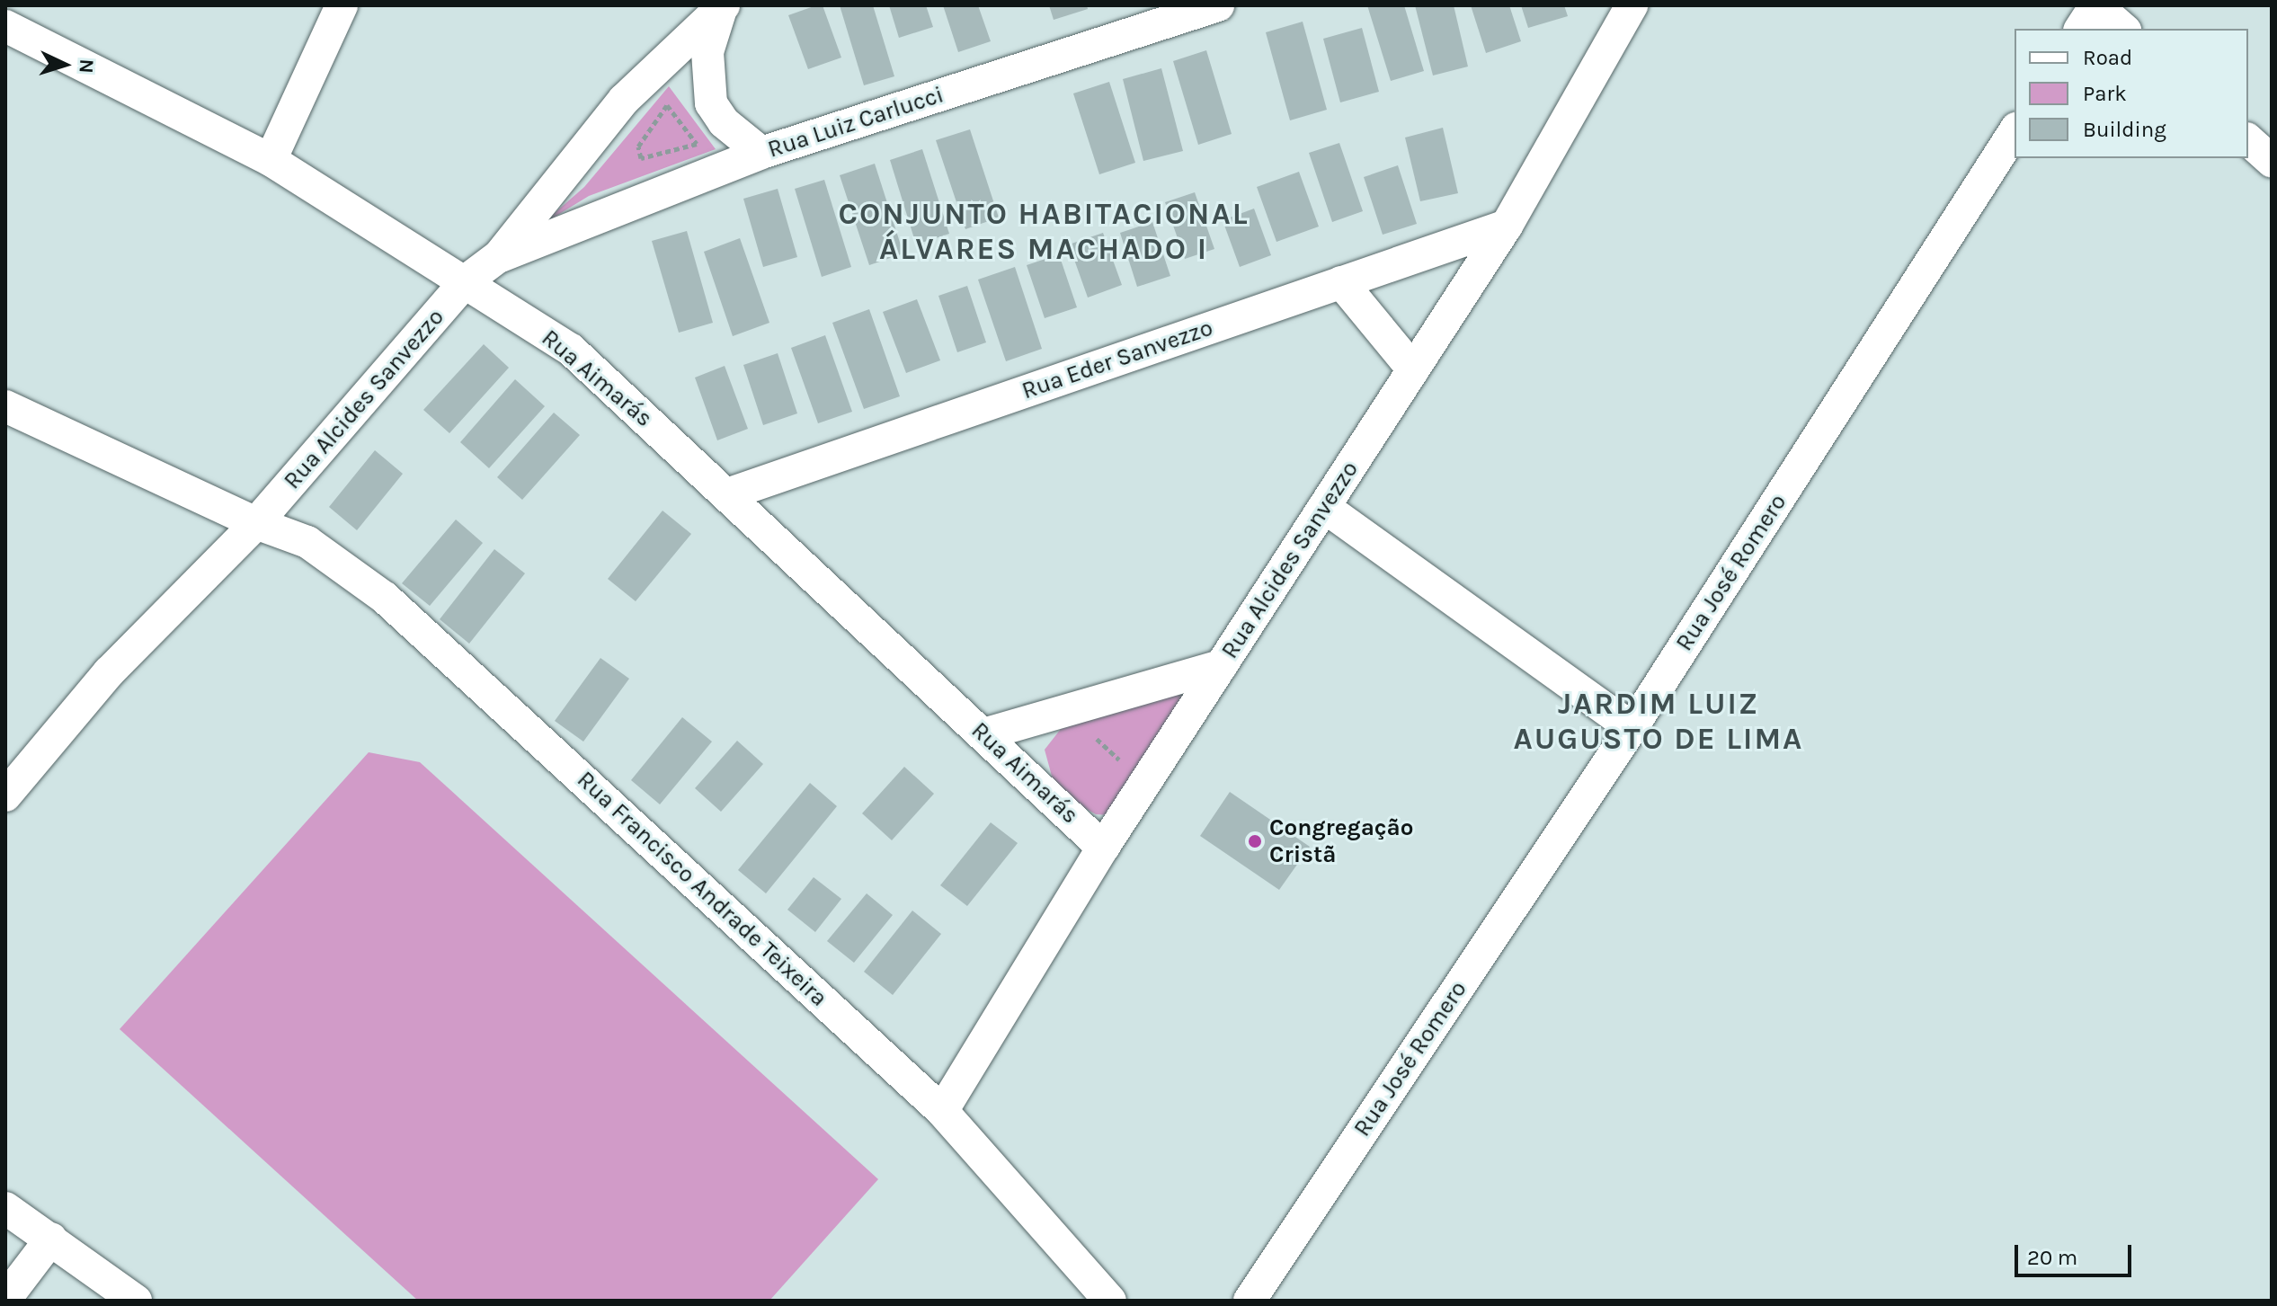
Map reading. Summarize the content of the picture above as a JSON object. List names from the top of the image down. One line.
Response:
{"streets":{"street":["Rua Luiz Carlucci","Rua Eder Sanvezzo","Rua Aimarás","Rua Alcides Sanvezzo","Rua José Romero","Rua Francisco Andrade Teixeira"]},"crossings":[["Rua Luiz Carlucci","Rua Alcides Sanvezzo"],["Rua Eder Sanvezzo","Rua Aimarás"],["Rua Eder Sanvezzo","Rua Alcides Sanvezzo"],["Rua Aimarás","Rua Alcides Sanvezzo"],["Rua Alcides Sanvezzo","Rua Francisco Andrade Teixeira"]],"districts":["CONJUNTO HABITACIONAL ÁLVARES MACHADO I","JARDIM LUIZ AUGUSTO DE LIMA"],"places":["Congregação Cristã"],"legend":["Road","Park","Building"],"scale_bar":"20 m","north":"right"}
